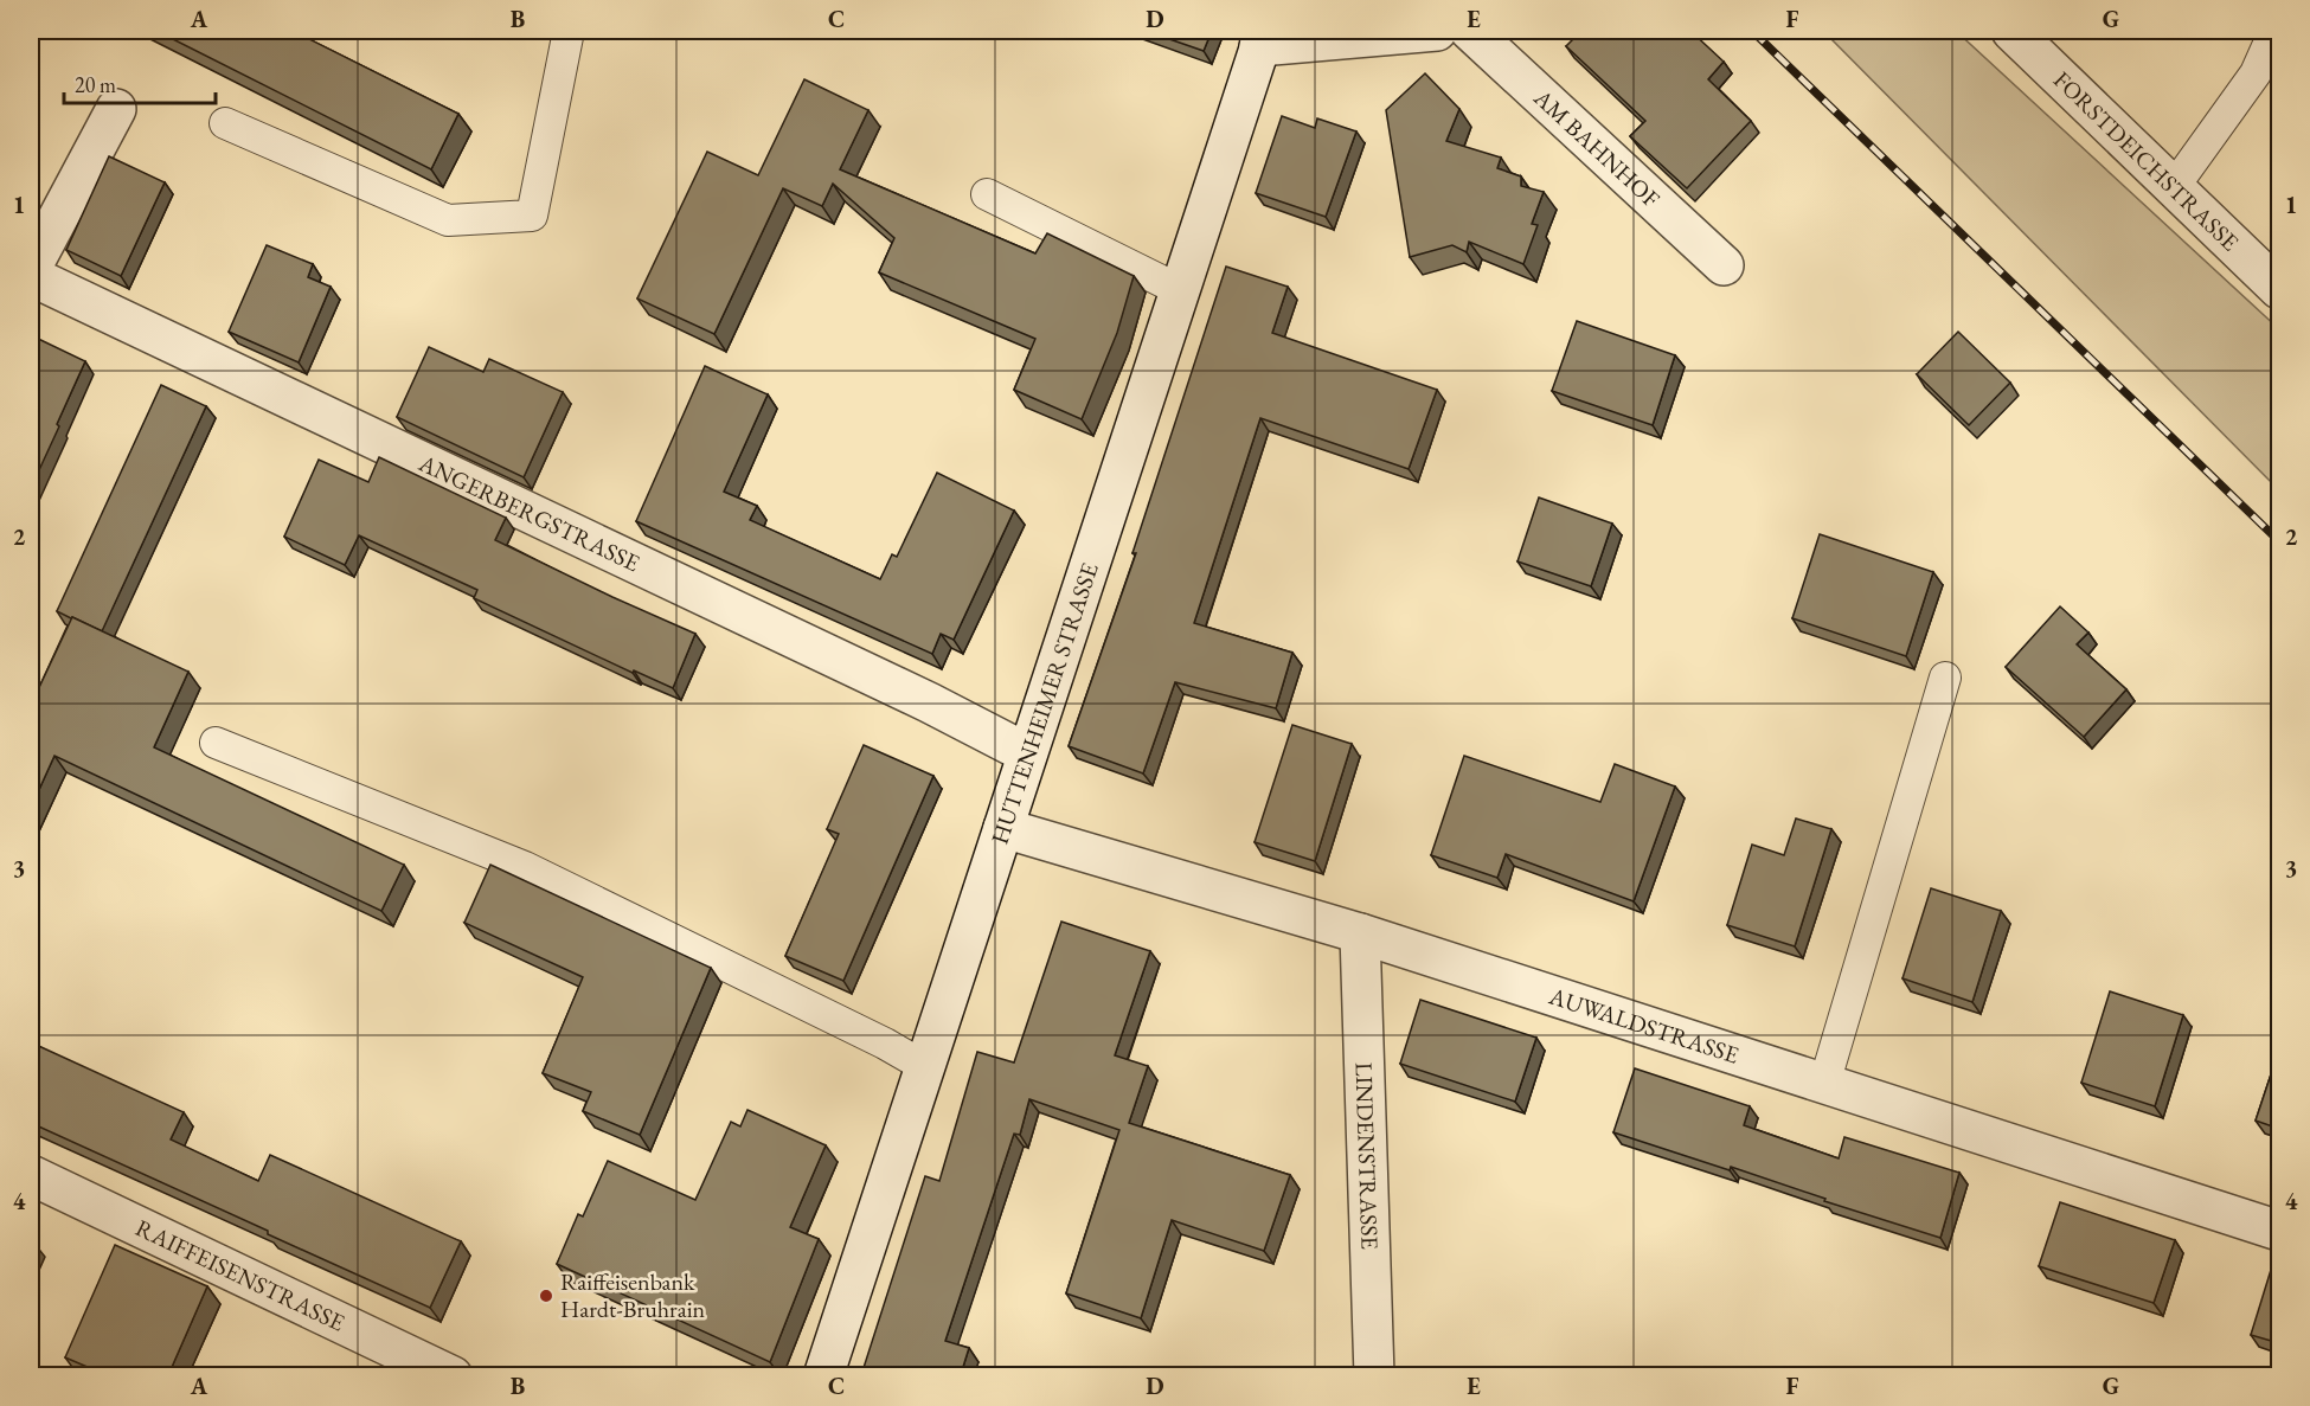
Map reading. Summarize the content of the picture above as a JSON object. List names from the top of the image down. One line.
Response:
{"streets":{"street":["AM BAHNHOF","FORSTDEICHSTRASSE","ANGERBERGSTRASSE","HUTTENHEIMER STRASSE","AUWALDSTRASSE","LINDENSTRASSE","RAIFFEISENSTRASSE"]},"crossings":[["ANGERBERGSTRASSE","HUTTENHEIMER STRASSE"],["HUTTENHEIMER STRASSE","AUWALDSTRASSE"],["AUWALDSTRASSE","LINDENSTRASSE"]],"places":["Raiffeisenbank Hardt-Bruhrain"],"scale_bar":"20 m","grid":{"columns":["A","B","C","D","E","F","G"],"rows":["1","2","3","4"]}}
